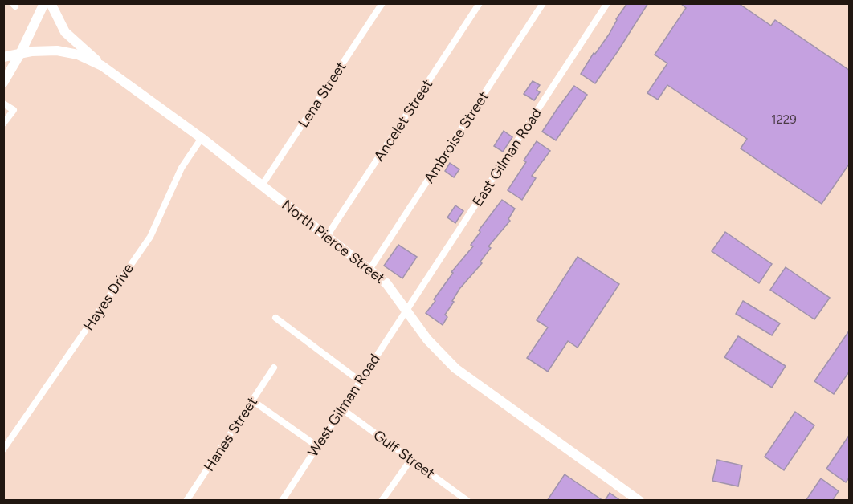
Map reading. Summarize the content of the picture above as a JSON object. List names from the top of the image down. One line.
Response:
{"streets":{"street":["Lena Street","Ancelet Street","Ambroise Street","East Gilman Road","North Pierce Street","Hayes Drive","West Gilman Road","Hanes Street","Gulf Street"]},"crossings":[["Lena Street","North Pierce Street"],["Ancelet Street","North Pierce Street"],["Ambroise Street","North Pierce Street"],["East Gilman Road","North Pierce Street"],["East Gilman Road","West Gilman Road"],["North Pierce Street","Hayes Drive"],["North Pierce Street","West Gilman Road"],["West Gilman Road","Gulf Street"]],"house_numbers":["1229"]}
